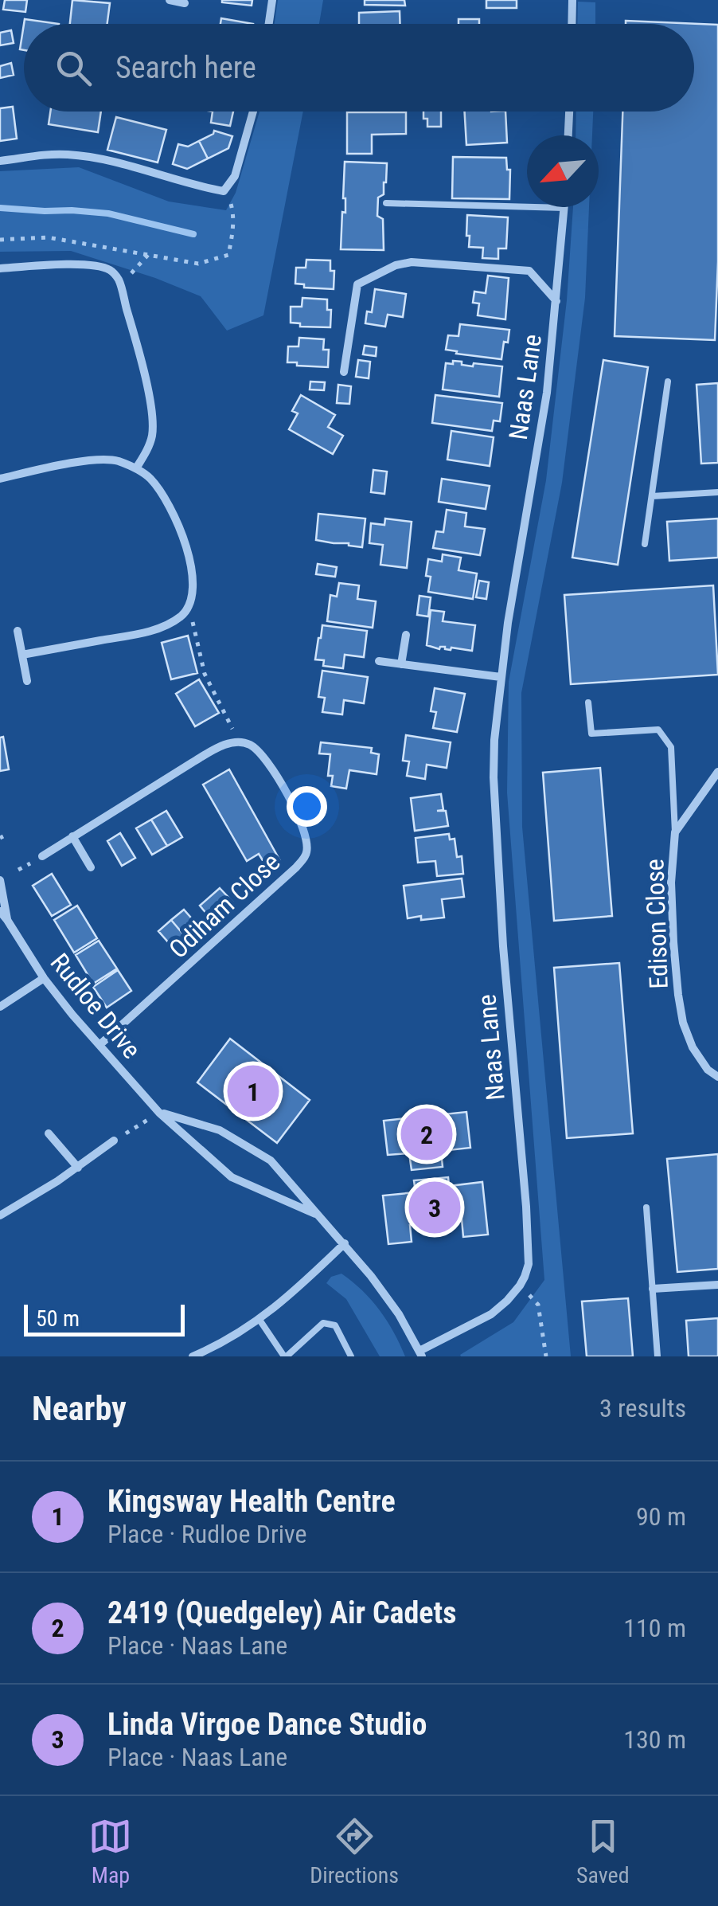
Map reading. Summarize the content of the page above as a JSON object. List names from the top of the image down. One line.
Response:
{"streets":{"street":["Naas Lane","Odiham Close","Edison Close","Rudloe Drive"]},"crossings":[["Naas Lane","Rudloe Drive"],["Odiham Close","Rudloe Drive"]],"scale_bar":"50 m","north":"bottom left","page":{"search":"Search here","pins":["1","2","3"],"scale":"50 m","heading":["Nearby","3 results"],"list":[{"mark":"1","name":"Kingsway Health Centre","note":"Place · Rudloe Drive","value":"90 m"},{"mark":"2","name":"2419 (Quedgeley) Air Cadets","note":"Place · Naas Lane","value":"110 m"},{"mark":"3","name":"Linda Virgoe Dance Studio","note":"Place · Naas Lane","value":"130 m"}],"nav":["Map","Directions","Saved"]}}
